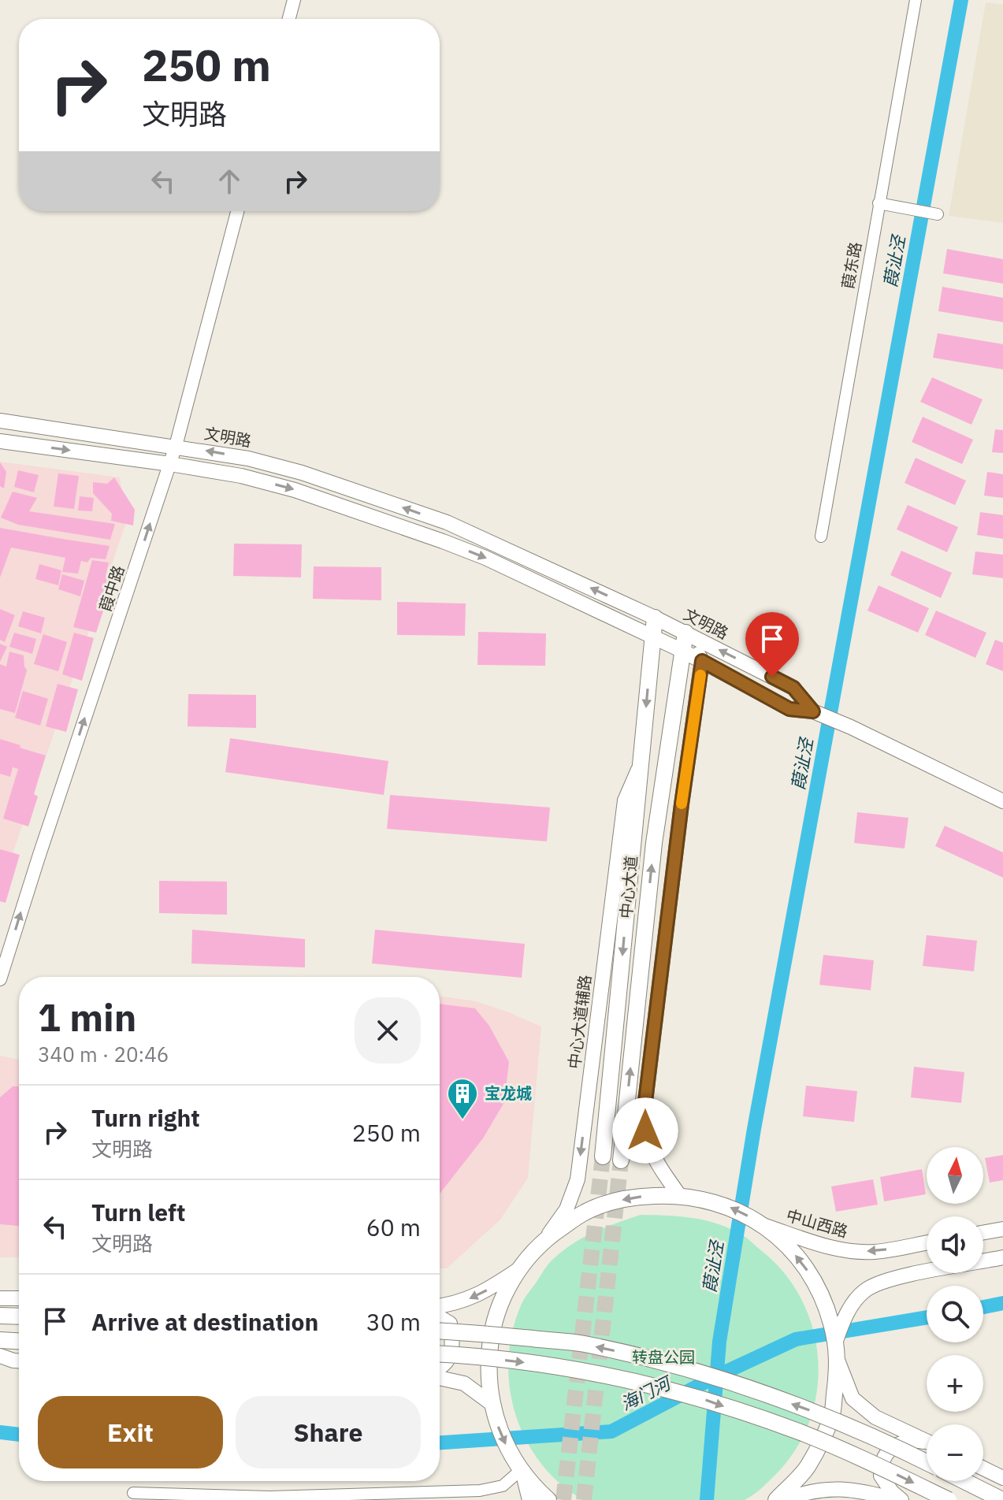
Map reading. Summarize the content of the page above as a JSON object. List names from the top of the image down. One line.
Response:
{"streets":{"main road":["文明路","中心大道","中心大道辅路","中山西路"],"street":["葭东路","葭中路"]},"crossings":[["文明路","葭中路"],["文明路","中心大道"],["中心大道","中心大道辅路"]],"one_way":["葭中路","中山西路"],"water":["葭沚泾","海门河"],"parks":["转盘公园"],"places":{"building":["宝龙城"]},"north":"top","page":{"turn":["250 m","文明路"],"heading":["1 min","340 m · 20:46"],"list":[{"name":"Turn right","note":"文明路","value":"250 m"},{"name":"Turn left","note":"文明路","value":"60 m"},{"name":"Arrive at destination","value":"30 m"}],"map_buttons":["+","−"],"buttons":["Exit","Share"]}}
